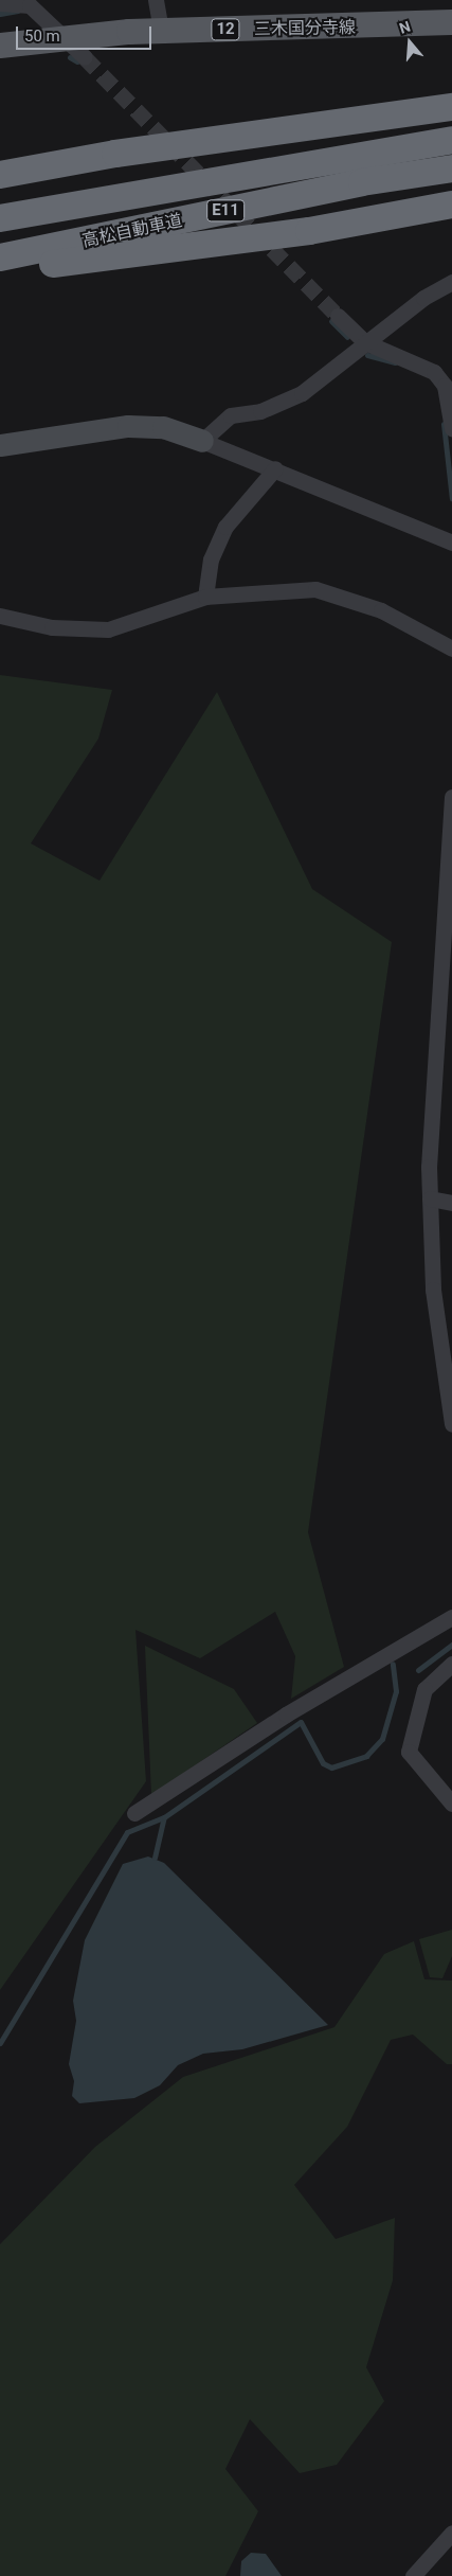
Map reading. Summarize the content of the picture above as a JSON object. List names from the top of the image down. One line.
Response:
{"streets":{"highway":["E11","高松自動車道"],"main road":["三木国分寺線","12"]},"scale_bar":"50 m","north":"top"}
